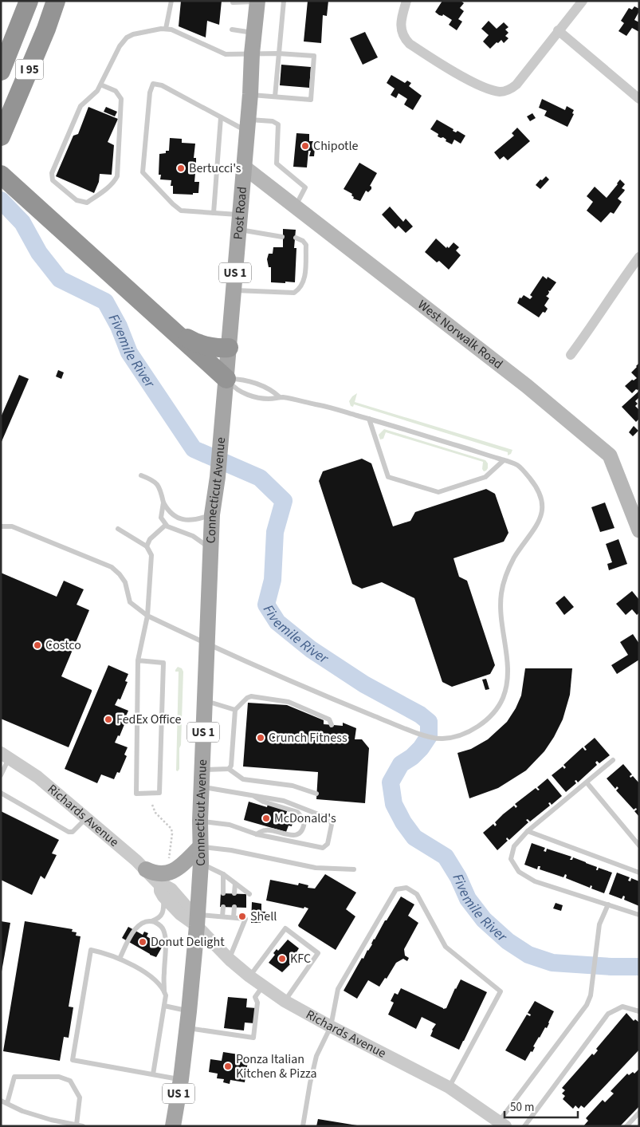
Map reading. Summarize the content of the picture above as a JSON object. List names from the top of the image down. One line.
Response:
{"streets":{"highway":["I 95"],"main road":["Post Road","US 1","West Norwalk Road","Connecticut Avenue"],"street":["Richards Avenue"]},"crossings":[["Post Road","West Norwalk Road"],["Post Road","Connecticut Avenue"],["Connecticut Avenue","Richards Avenue"]],"water":["Fivemile River"],"places":["Chipotle","Bertucci's","Costco","FedEx Office","Crunch Fitness","McDonald's","Shell","Donut Delight","KFC","Ponza Italian Kitchen & Pizza"],"scale_bar":"50 m"}
